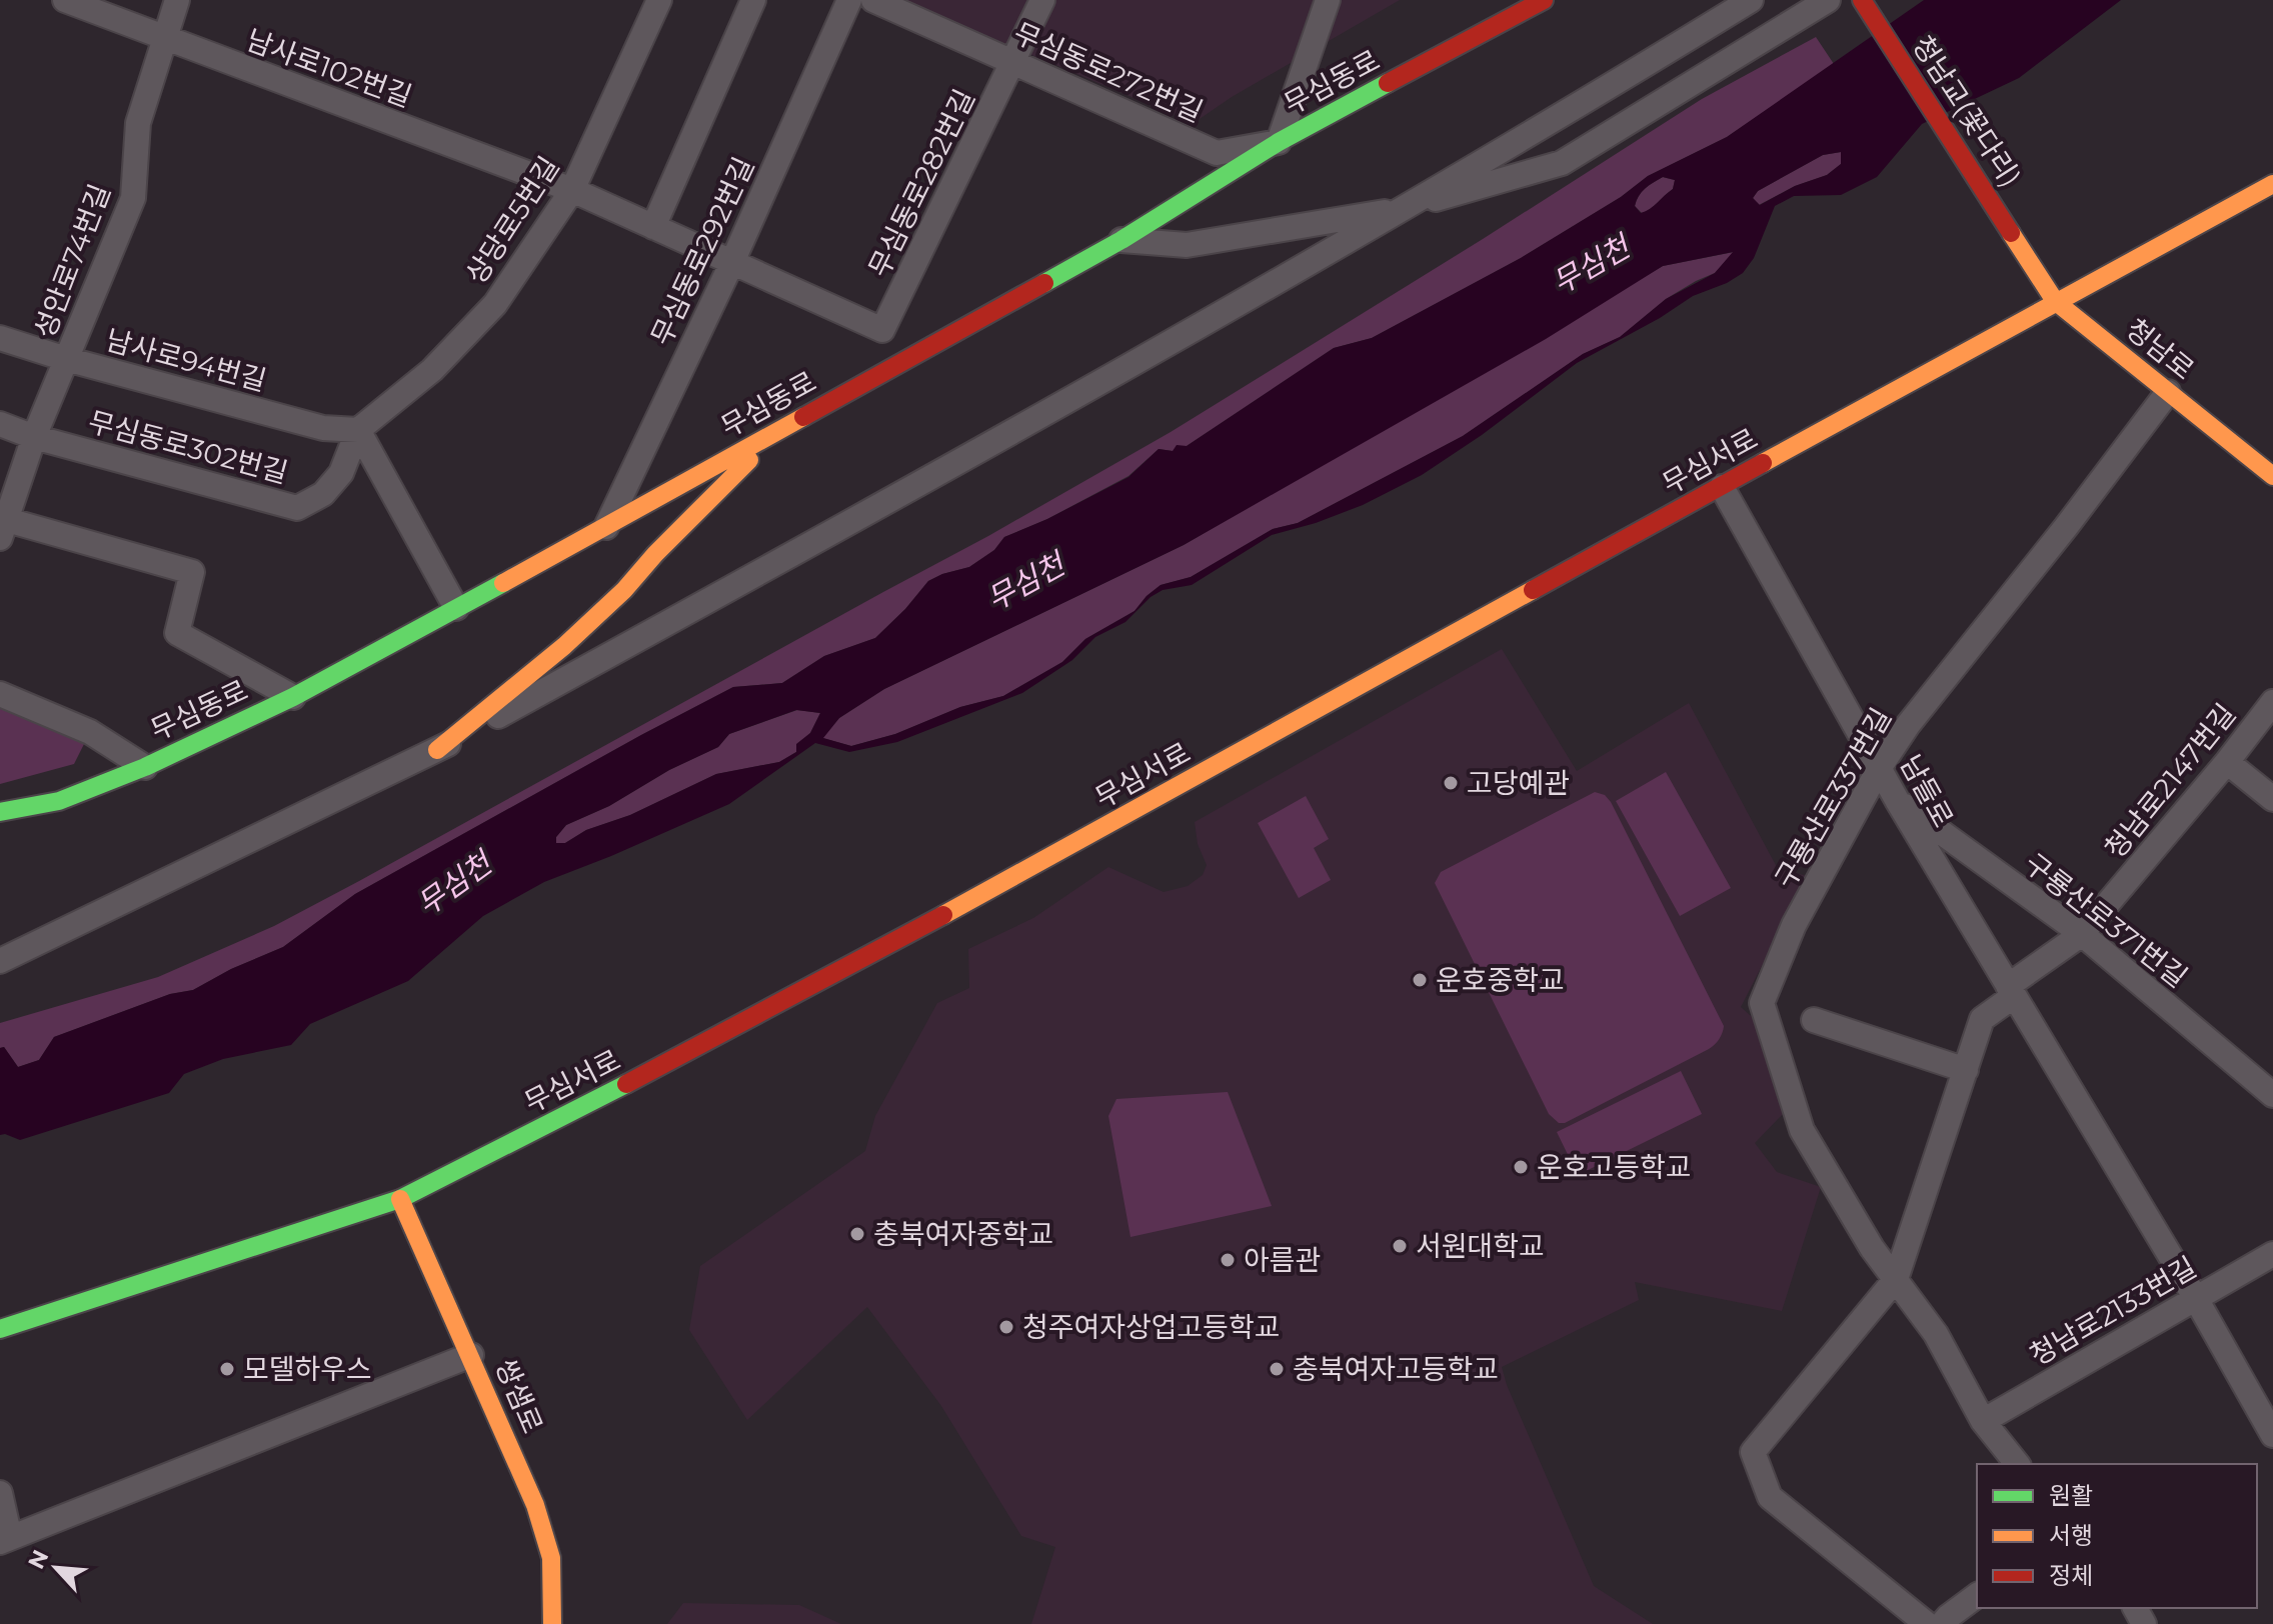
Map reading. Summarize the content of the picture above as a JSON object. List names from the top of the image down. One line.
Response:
{"streets":{"street":["남사로102번길","무심동로272번길","무심동로","청남교(꽃다리)","무심동로282번길","상당로5번길","무심동로292번길","성안로74번길","청남로","남사로94번길","무심동로302번길","무심서로","청남로2147번길","남들로","구룡산로337번길","구룡산로371번길","청남로2133번길","쌍샘로"]},"crossings":[["남사로102번길","무심동로282번길"],["남사로102번길","상당로5번길"],["남사로102번길","무심동로292번길"],["남사로102번길","성안로74번길"],["무심동로272번길","무심동로"],["무심동로272번길","무심동로282번길"],["무심동로","무심동로292번길"],["청남교(꽃다리)","청남로"],["상당로5번길","남사로94번길"],["상당로5번길","무심동로302번길"],["성안로74번길","남사로94번길"],["성안로74번길","무심동로302번길"],["청남로","무심서로"],["청남로","구룡산로337번길"],["남사로94번길","무심동로302번길"],["무심서로","남들로"],["무심서로","쌍샘로"],["청남로2147번길","남들로"],["청남로2147번길","구룡산로371번길"],["남들로","구룡산로337번길"],["남들로","구룡산로371번길"],["남들로","청남로2133번길"],["구룡산로337번길","청남로2133번길"]],"water":["무심천"],"places":["고당예관","운호중학교","운호고등학교","충북여자중학교","서원대학교","아름관","청주여자상업고등학교","모델하우스","충북여자고등학교"],"legend":["원활","서행","정체"],"north":"top left"}
